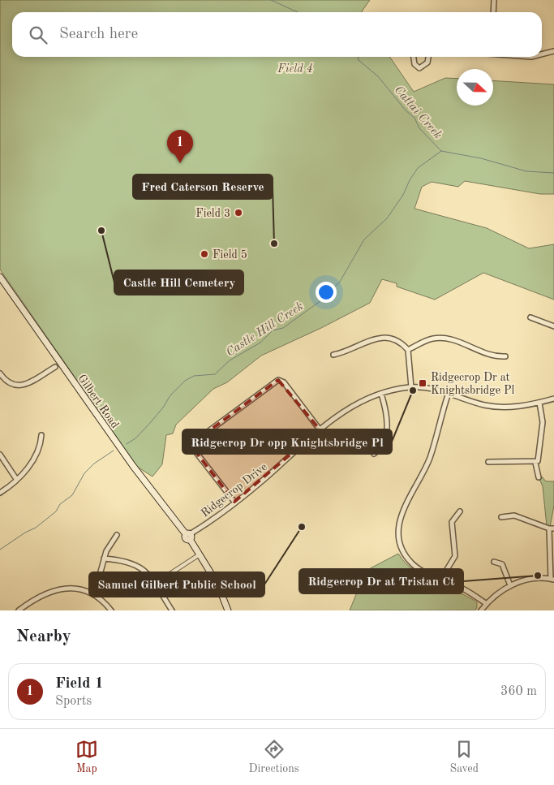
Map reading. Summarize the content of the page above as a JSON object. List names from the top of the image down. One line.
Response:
{"streets":{"main road":["Gilbert Road"],"street":["Ridgecrop Drive"]},"crossings":[["Gilbert Road","Ridgecrop Drive"]],"water":["Cattai Creek","Castle Hill Creek"],"parks":["Field 4"],"places":{"other":["Field 3","Castle Hill Cemetery","Fred Caterson Reserve","Field 5","Ridgecrop Dr opp Knightsbridge Pl","Samuel Gilbert Public School","Ridgecrop Dr at Tristan Ct"],"transit":["Ridgecrop Dr at Knightsbridge Pl"]},"north":"right","page":{"search":"Search here","pins":"1","heading":"Nearby","list":[{"mark":"1","name":"Field 1","note":"Sports","value":"360 m"}],"nav":["Map","Directions","Saved"]}}
